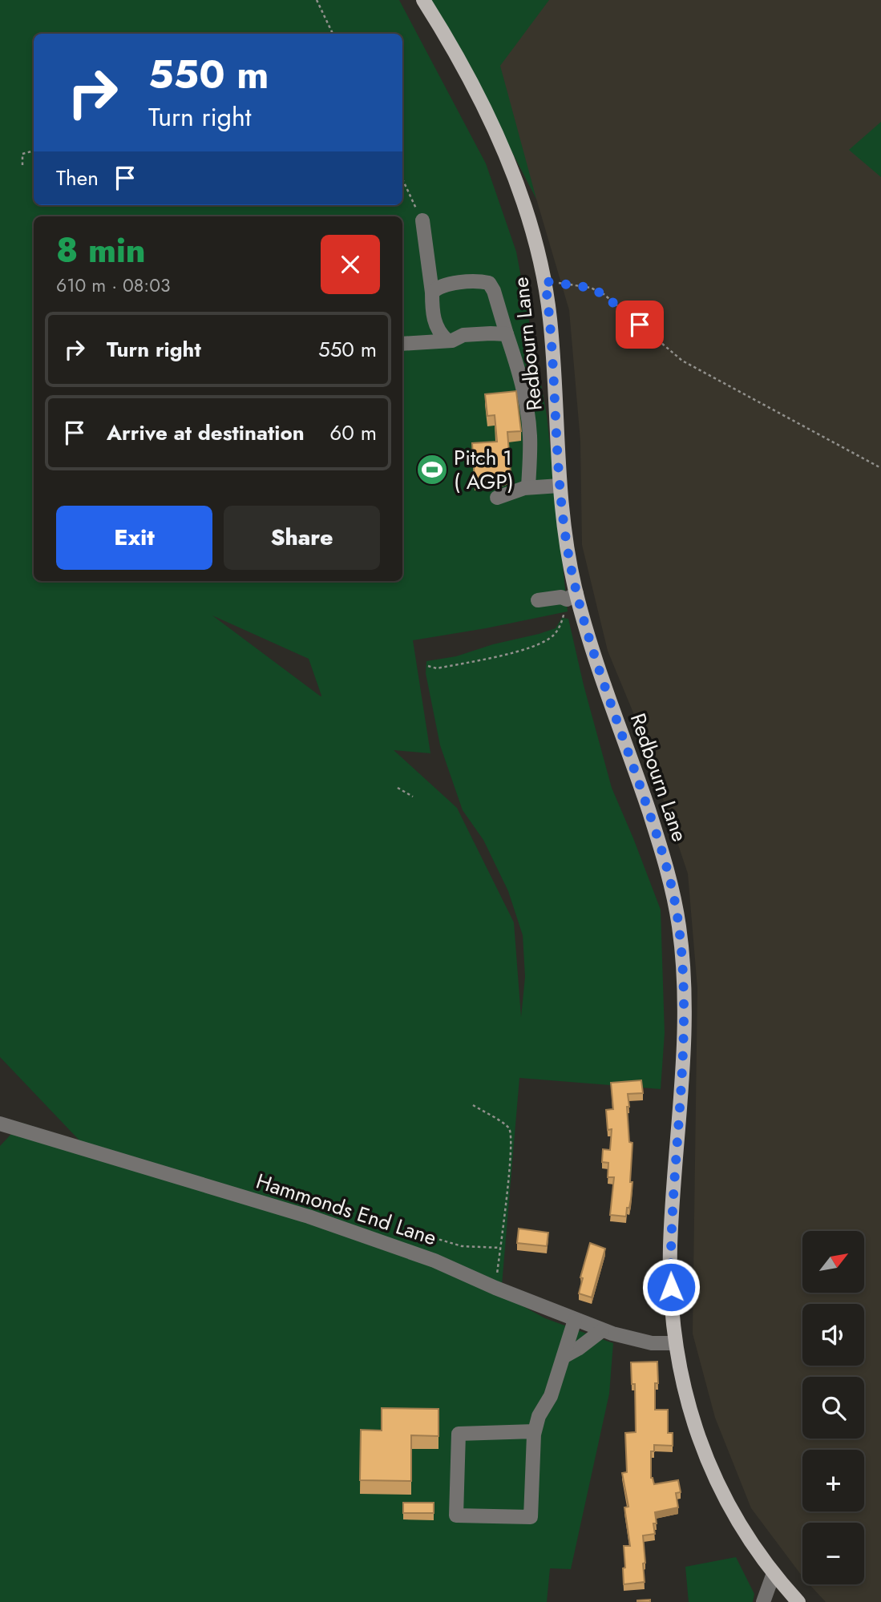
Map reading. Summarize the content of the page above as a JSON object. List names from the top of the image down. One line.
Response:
{"streets":{"main road":["Redbourn Lane"],"street":["Hammonds End Lane"]},"crossings":[["Redbourn Lane","Hammonds End Lane"]],"places":{"sports":["Pitch 1 ( AGP)"]},"north":"top right","page":{"turn":["550 m","Turn right"],"then":"Then","heading":["8 min","610 m · 08:03"],"list":[{"name":"Turn right","value":"550 m"},{"name":"Arrive at destination","value":"60 m"}],"buttons":["Exit","Share"],"map_buttons":["+","−"]}}
